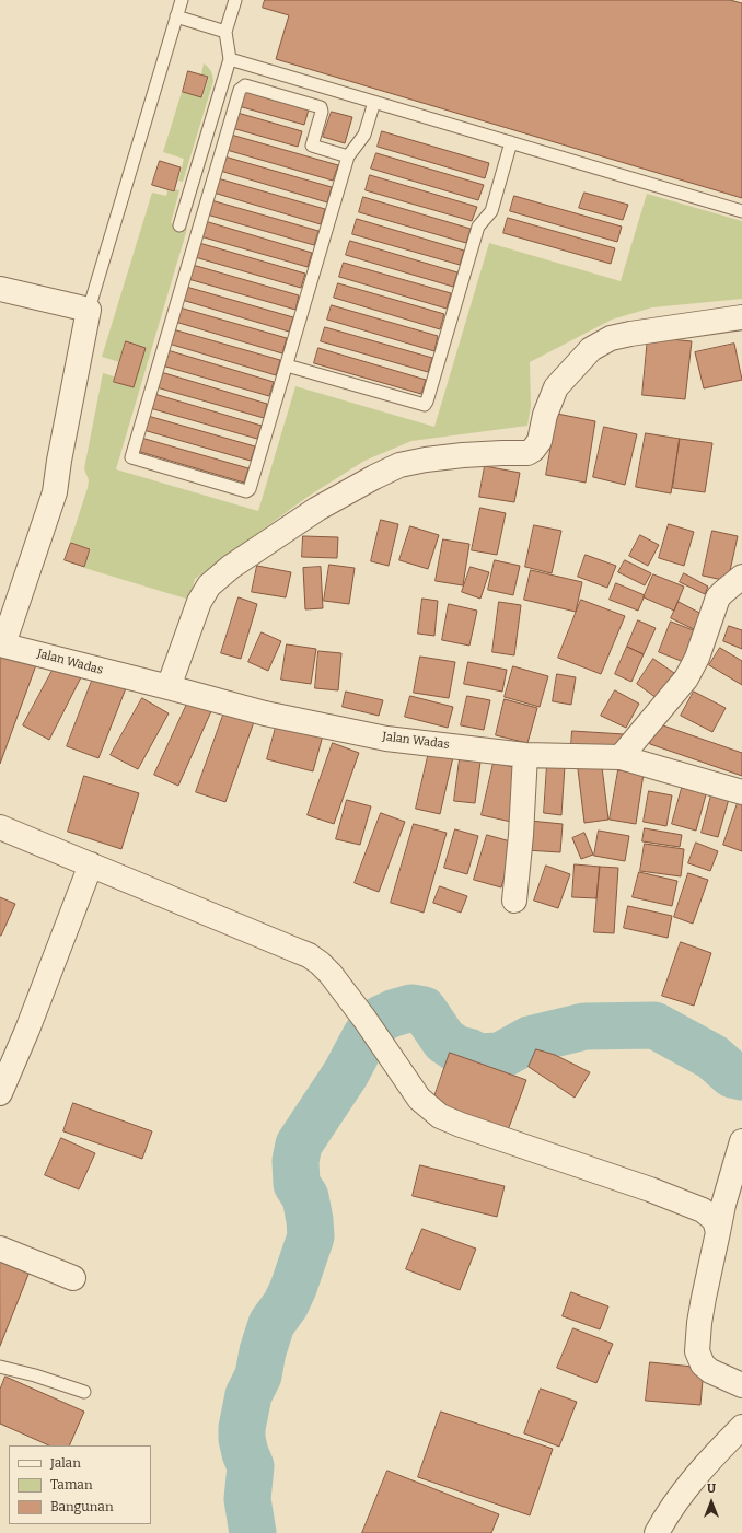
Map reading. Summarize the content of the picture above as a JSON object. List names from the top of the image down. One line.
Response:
{"streets":{"street":["Jalan Wadas"]},"legend":["Jalan","Taman","Bangunan"],"north":"top"}
